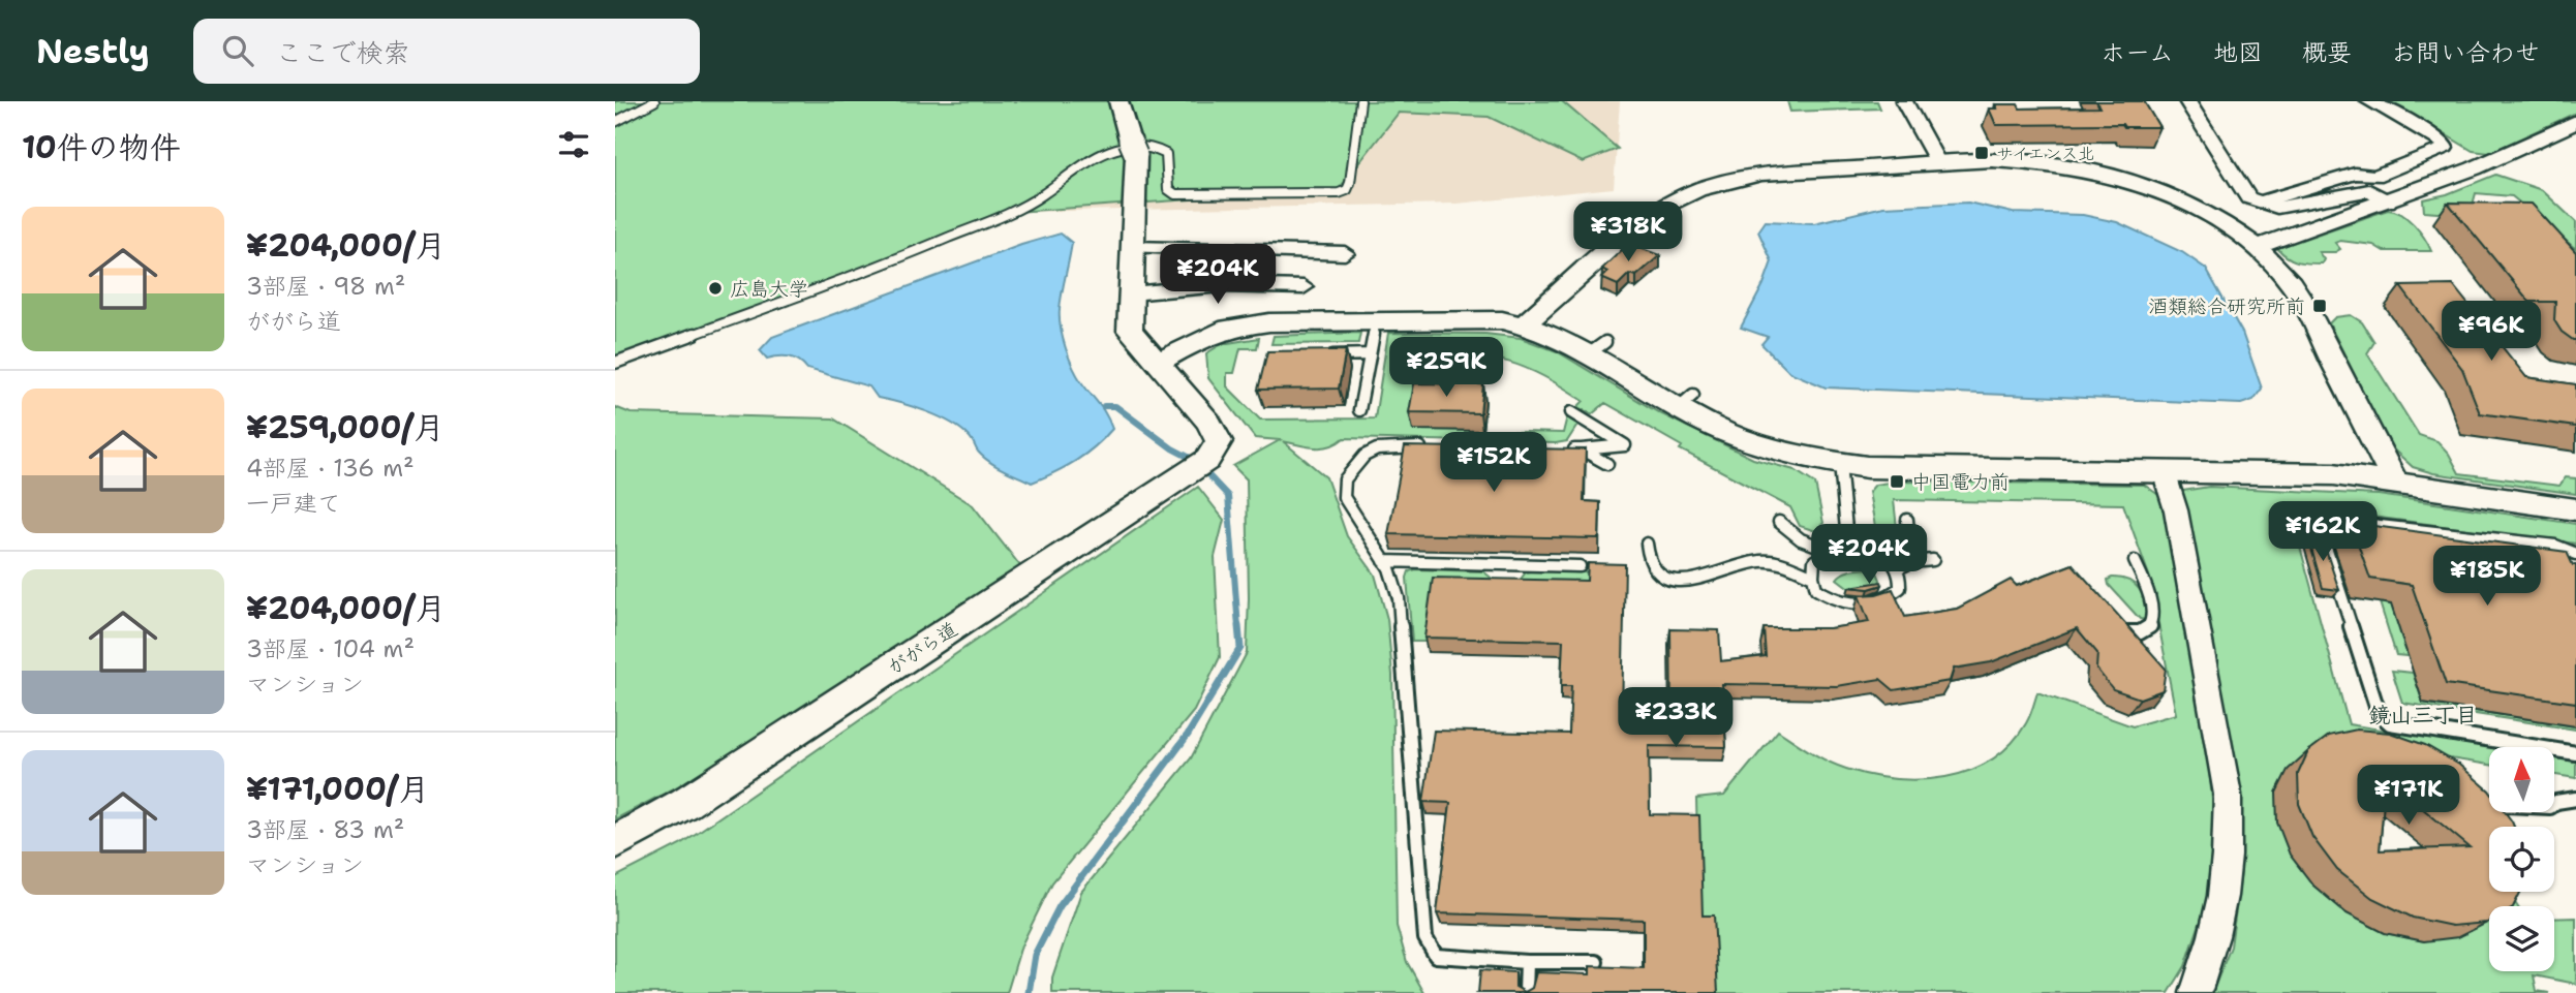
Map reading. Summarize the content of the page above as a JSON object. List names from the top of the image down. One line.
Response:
{"streets":{"street":["ががら道"]},"districts":["鏡山三丁目"],"places":{"transit":["サイエンス北","酒類総合研究所前","中国電力前"],"other":["広島大学"]},"north":"top","page":{"header":"Nestly","search":"ここで検索","nav":["ホーム","地図","概要","お問い合わせ"],"heading":"10件の物件","list":[{"name":"¥204,000/月","note":"3部屋 · 98 m² · ががら道"},{"name":"¥259,000/月","note":"4部屋 · 136 m² · 一戸建て"},{"name":"¥204,000/月","note":"3部屋 · 104 m² · マンション"},{"name":"¥171,000/月","note":"3部屋 · 83 m² · マンション"}],"price":["¥318K","¥204K","¥96K","¥259K","¥152K","¥162K","¥204K","¥185K","¥233K","¥171K"]}}
